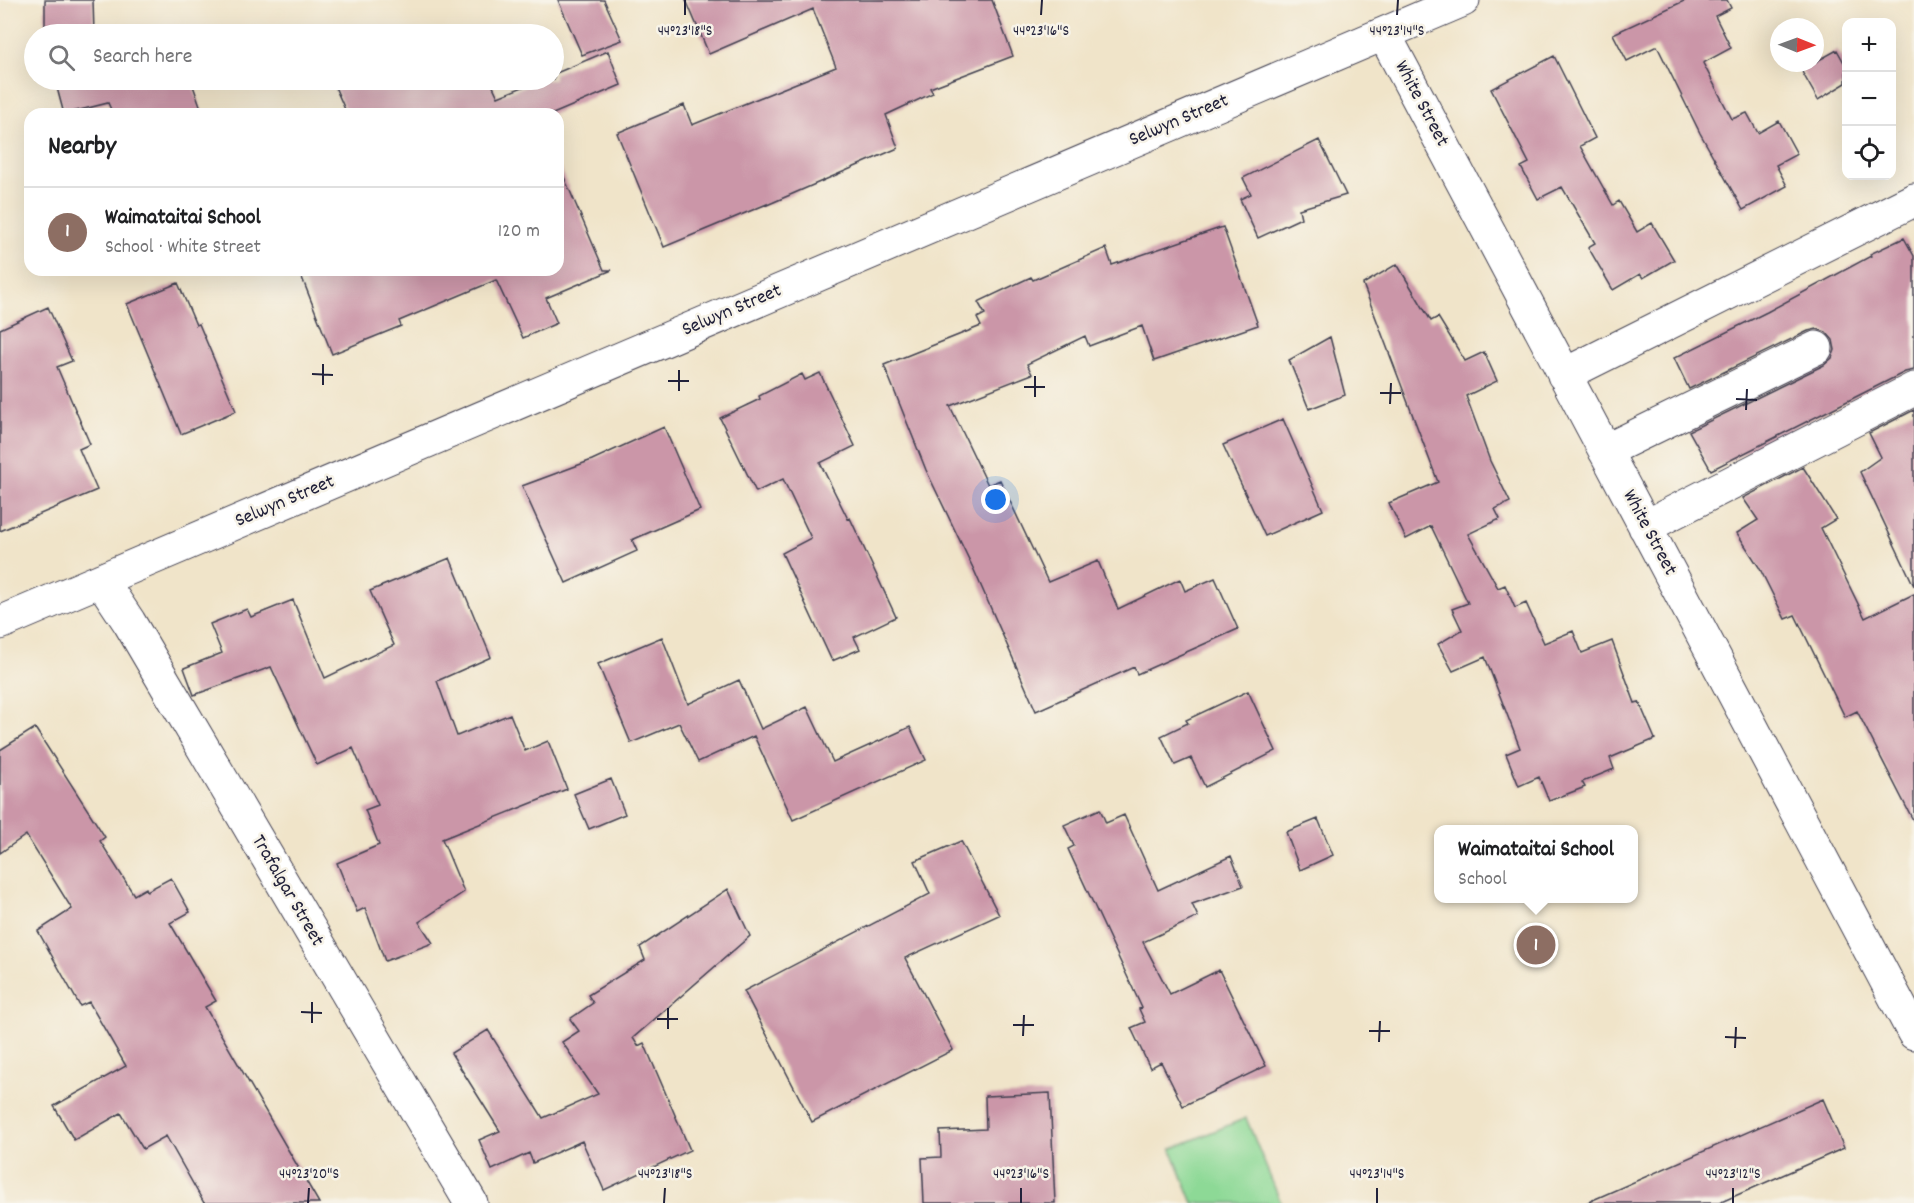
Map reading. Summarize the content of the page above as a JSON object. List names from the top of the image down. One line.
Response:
{"streets":{"street":["White Street","Selwyn Street","Trafalgar Street"]},"crossings":[["White Street","Selwyn Street"],["Selwyn Street","Trafalgar Street"]],"north":"right","page":{"map_buttons":["+","−"],"search":"Search here","heading":"Nearby","list":[{"mark":"1","name":"Waimataitai School","note":"School · White Street","value":"120 m"}],"popup":["Waimataitai School","School"],"pins":"1"},"coordinates":["44°23'18\"S","44°23'16\"S","44°23'14\"S","44°23'20\"S","44°23'12\"S"]}
